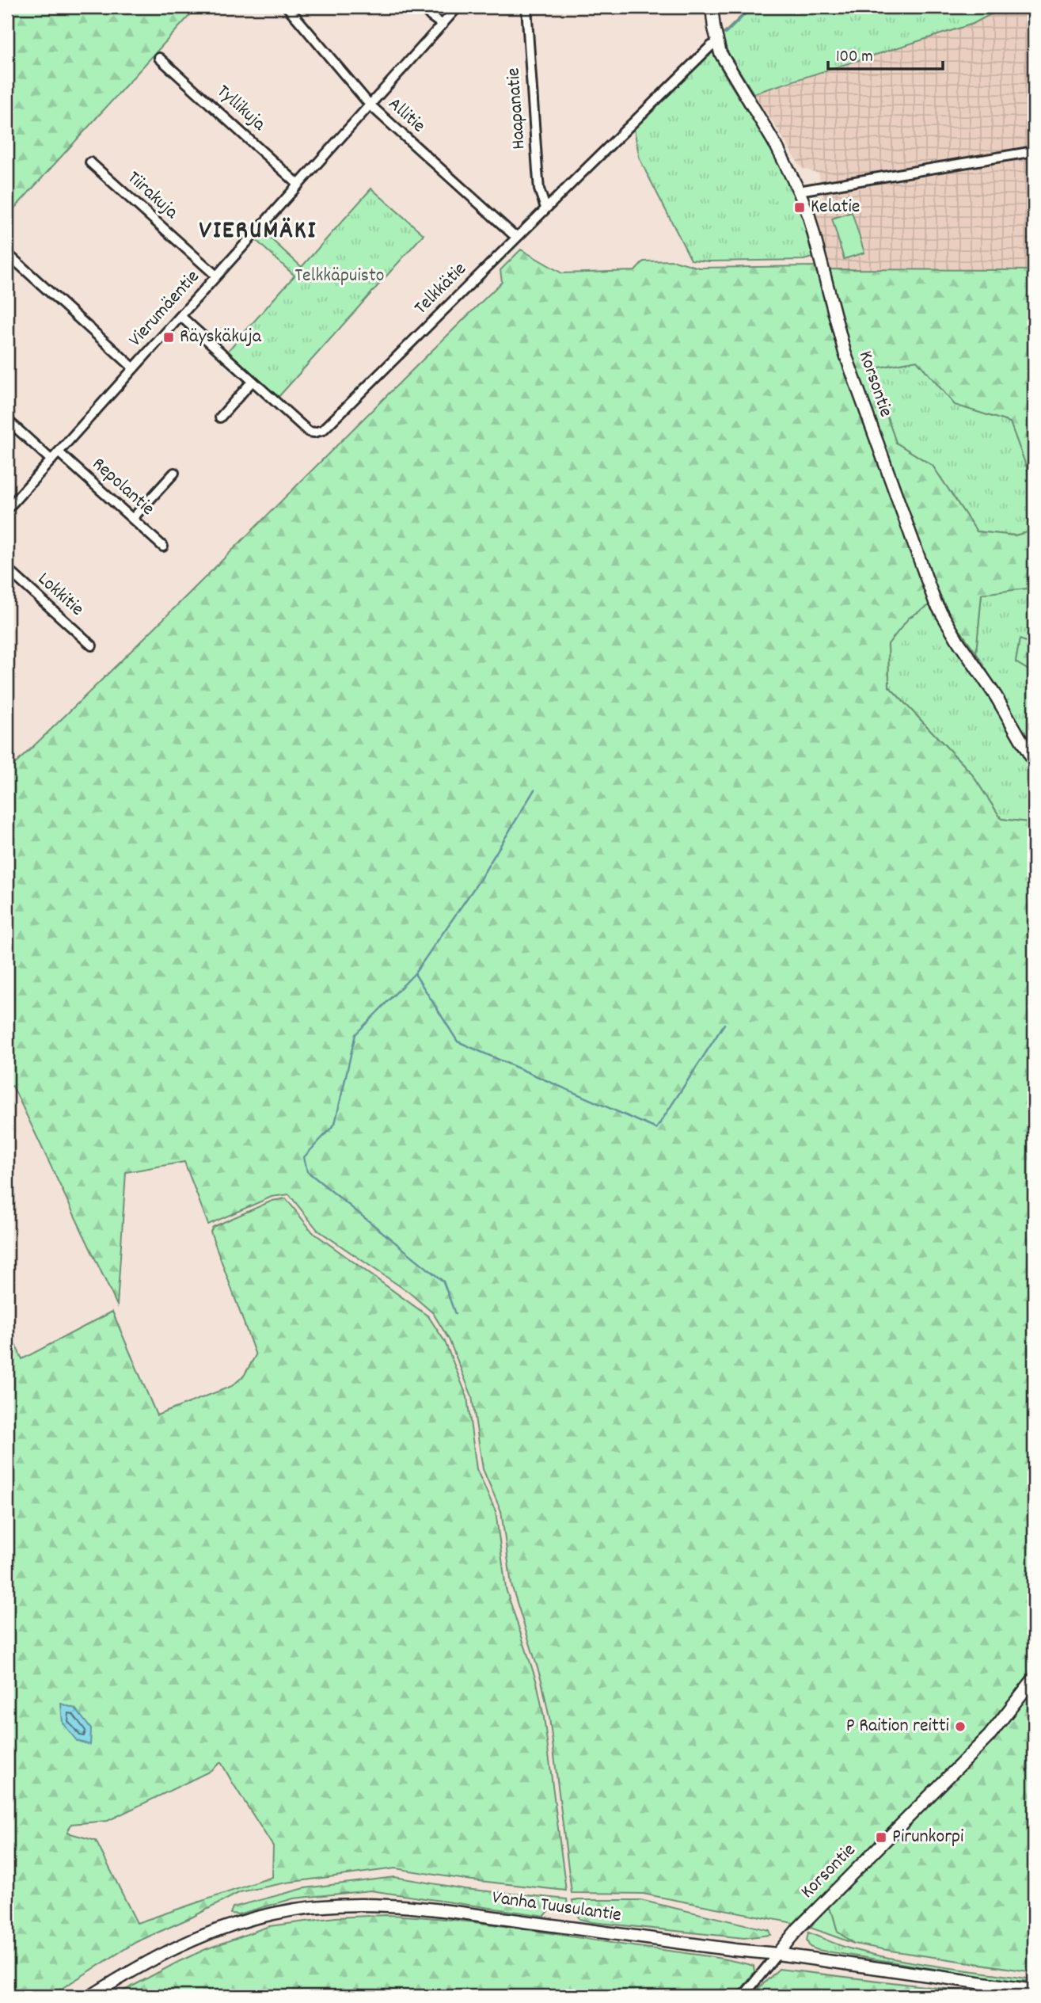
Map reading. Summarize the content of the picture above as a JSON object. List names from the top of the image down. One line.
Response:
{"streets":{"main road":["Korsontie","Vanha Tuusulantie"],"street":["Tyllikuja","Haapanatie","Allitie","Tiirakuja","Telkkätie","Vierumäentie","Repolantie","Lokkitie"]},"crossings":[["Tyllikuja","Vierumäentie"],["Haapanatie","Telkkätie"],["Allitie","Telkkätie"],["Allitie","Vierumäentie"],["Tiirakuja","Vierumäentie"],["Telkkätie","Vierumäentie"],["Telkkätie","Korsontie"],["Vierumäentie","Repolantie"],["Korsontie","Vanha Tuusulantie"]],"districts":["VIERUMÄKI"],"parks":["Telkkäpuisto"],"places":{"transit":["Kelatie","Räyskäkuja","Pirunkorpi"],"other":["P Raition reitti"]},"scale_bar":"100 m"}
